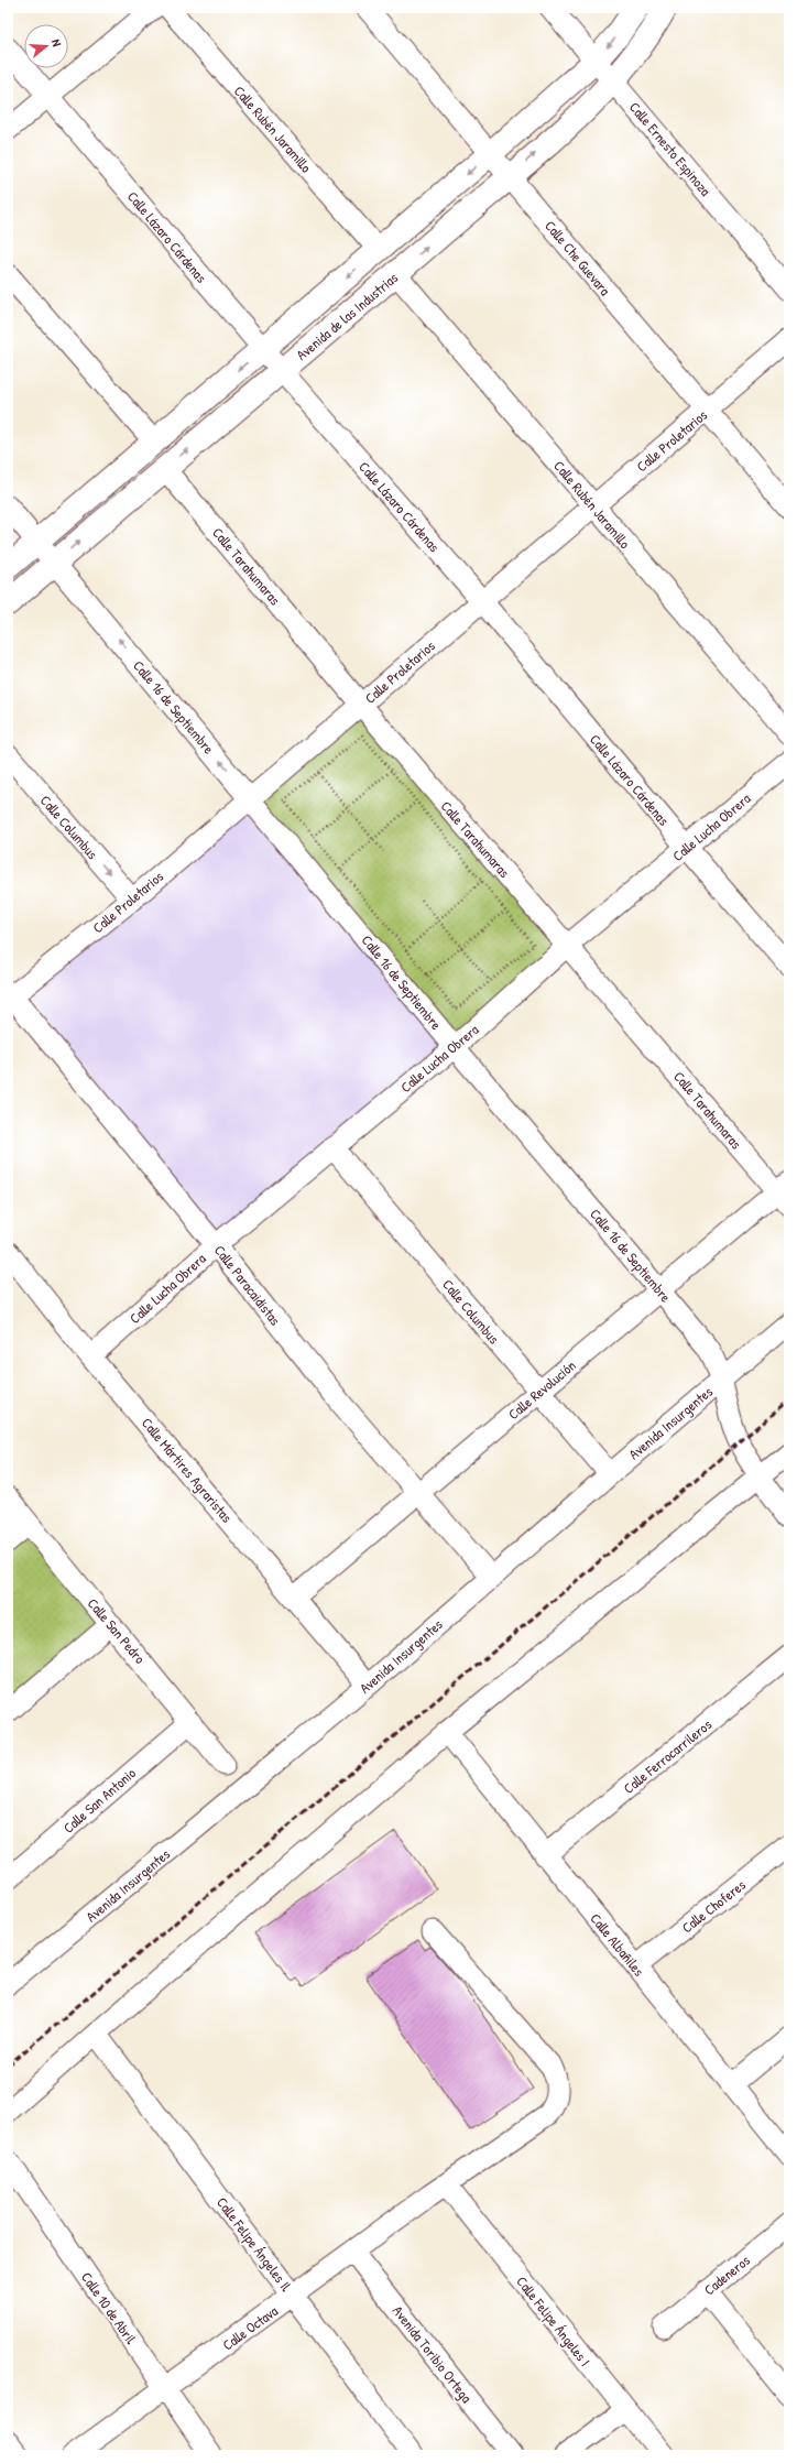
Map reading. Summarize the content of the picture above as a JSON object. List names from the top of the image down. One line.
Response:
{"streets":{"main road":["Avenida de las Industrias"],"street":["Calle Rubén Jaramillo","Calle Ernesto Espinoza","Calle Lázaro Cárdenas","Calle Che Guevara","Calle Proletarios","Calle Tarahumaras","Calle 16 de Septiembre","Calle Columbus","Calle Lucha Obrera","Calle Paracaidistas","Calle Revolución","Avenida Insurgentes","Calle Mártires Agraristas","Calle San Pedro","Calle Ferrocarrileros","Calle San Antonio","Calle Choferes","Calle Albañiles","Calle Felipe Ángeles Il","Cadeneros","Calle 10 de Abril","Calle Felipe Ángeles I","Calle Octava","Avenida Toribio Ortega"]},"crossings":[["Calle Rubén Jaramillo","Avenida de las Industrias"],["Calle Rubén Jaramillo","Calle Proletarios"],["Calle Ernesto Espinoza","Avenida de las Industrias"],["Calle Lázaro Cárdenas","Avenida de las Industrias"],["Calle Lázaro Cárdenas","Calle Proletarios"],["Calle Lázaro Cárdenas","Calle Lucha Obrera"],["Calle Che Guevara","Avenida de las Industrias"],["Calle Che Guevara","Calle Proletarios"],["Avenida de las Industrias","Calle Tarahumaras"],["Avenida de las Industrias","Calle 16 de Septiembre"],["Calle Proletarios","Calle Tarahumaras"],["Calle Proletarios","Calle 16 de Septiembre"],["Calle Proletarios","Calle Columbus"],["Calle Proletarios","Calle Paracaidistas"],["Calle Tarahumaras","Calle Lucha Obrera"],["Calle Tarahumaras","Calle Revolución"],["Calle 16 de Septiembre","Calle Lucha Obrera"],["Calle 16 de Septiembre","Calle Revolución"],["Calle 16 de Septiembre","Avenida Insurgentes"],["Calle Columbus","Calle Lucha Obrera"],["Calle Columbus","Calle Revolución"],["Calle Columbus","Avenida Insurgentes"],["Calle Lucha Obrera","Calle Paracaidistas"],["Calle Lucha Obrera","Calle Mártires Agraristas"],["Calle Paracaidistas","Calle Revolución"],["Calle Paracaidistas","Avenida Insurgentes"],["Calle Revolución","Calle Mártires Agraristas"],["Avenida Insurgentes","Calle Mártires Agraristas"],["Calle San Pedro","Calle San Antonio"],["Calle Ferrocarrileros","Calle Albañiles"],["Calle Choferes","Calle Albañiles"],["Calle Felipe Ángeles Il","Calle Octava"],["Calle 10 de Abril","Calle Octava"],["Calle Felipe Ángeles I","Calle Octava"],["Calle Octava","Avenida Toribio Ortega"]],"north":"right"}
